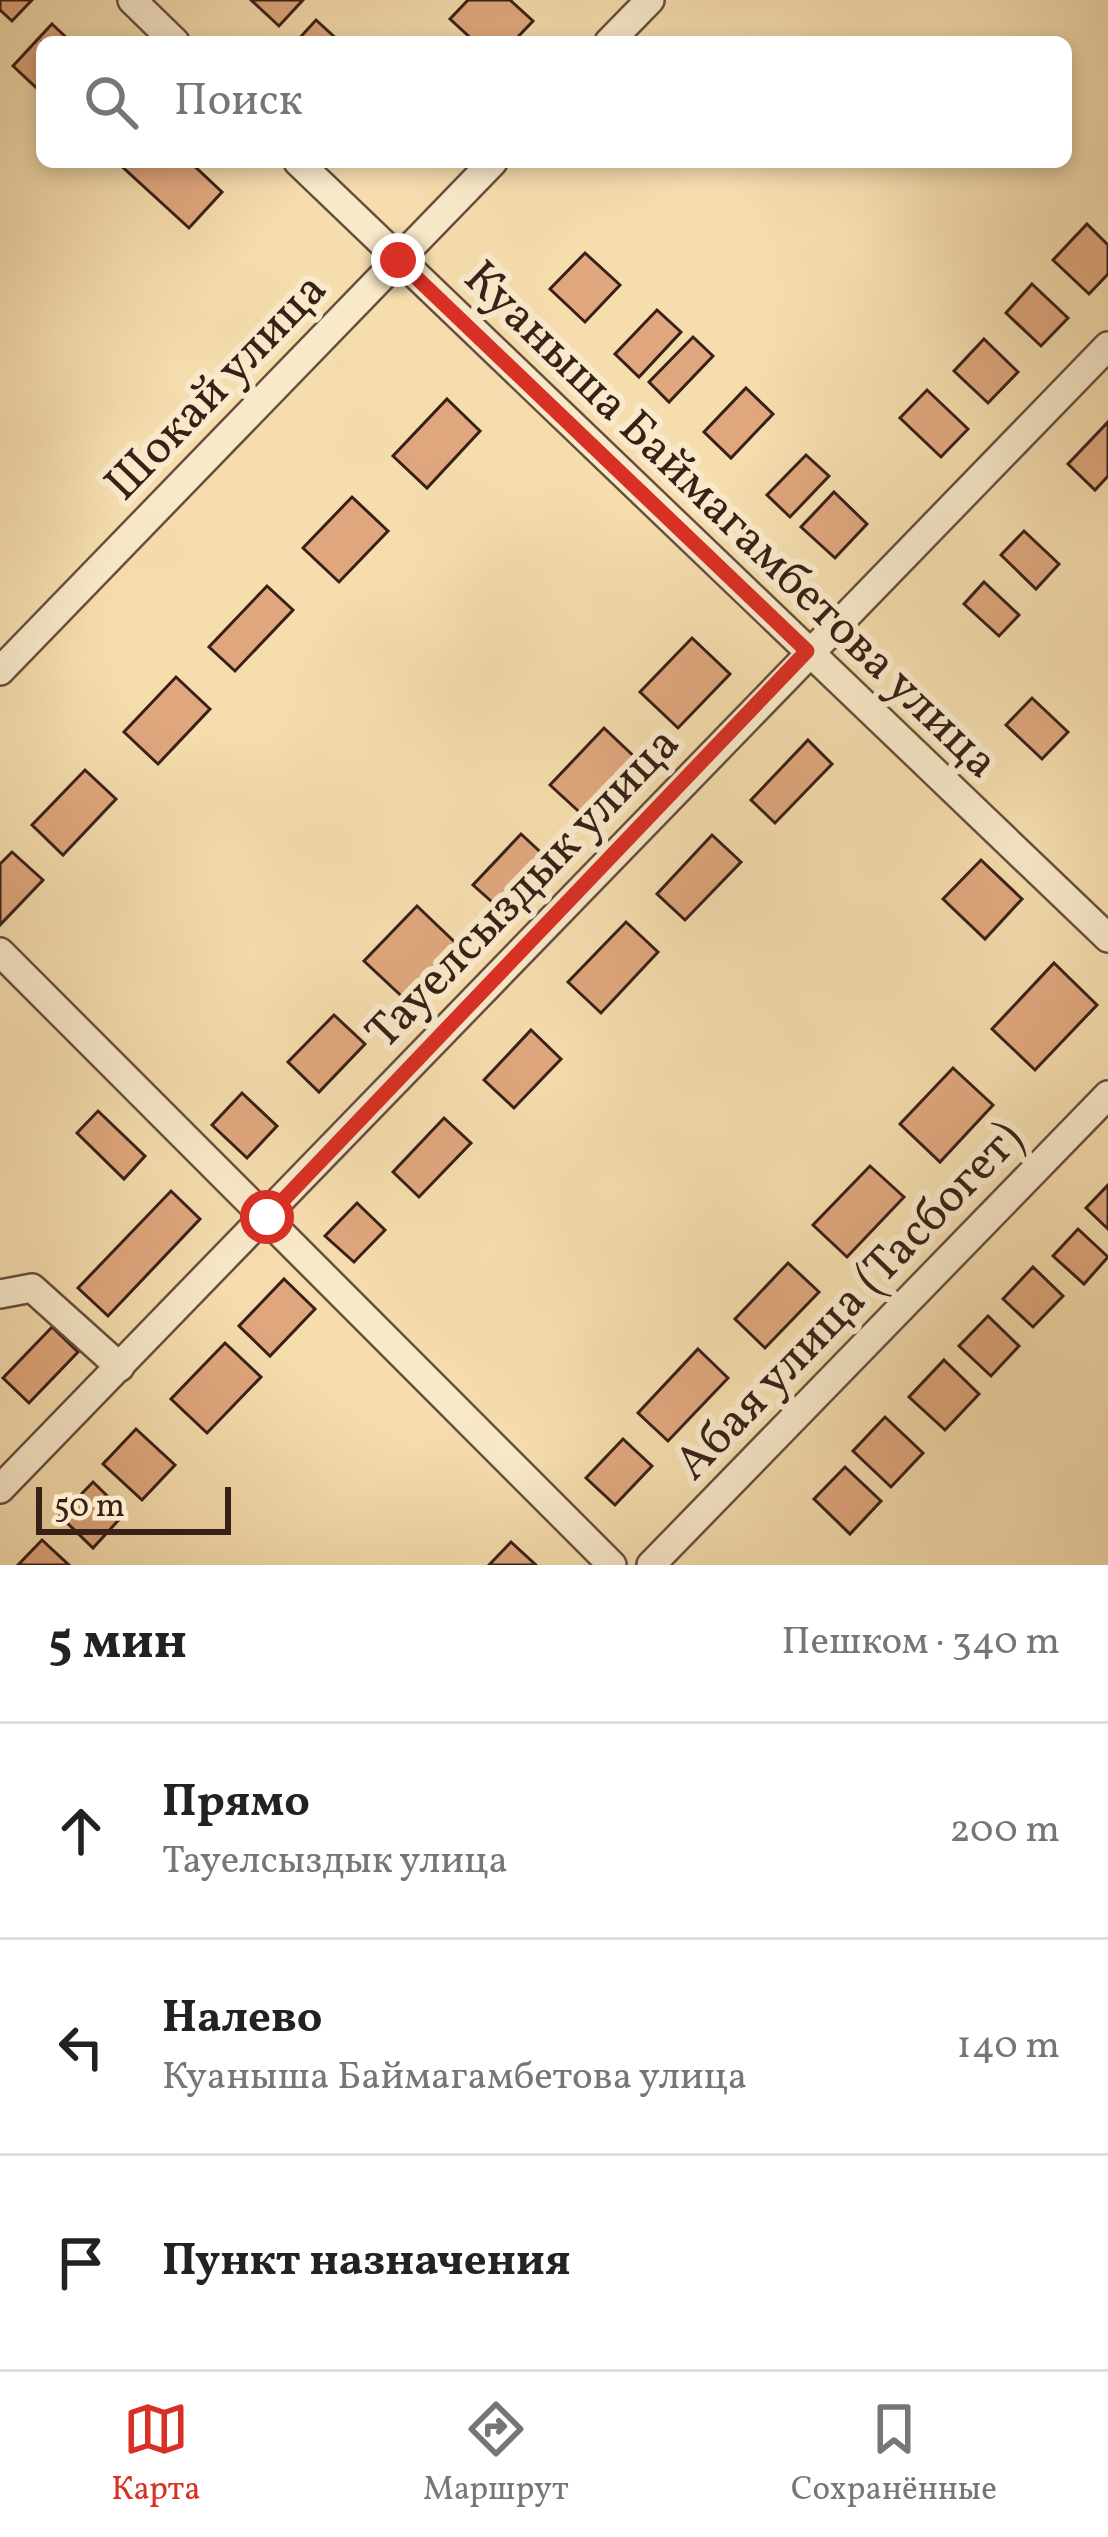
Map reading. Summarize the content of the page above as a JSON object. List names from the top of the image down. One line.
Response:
{"streets":{"street":["Шокай улица","Куаныша Баймагамбетова улица","Тауелсыздык улица","Абая улица (Тасбогет)"]},"crossings":[["Шокай улица","Куаныша Баймагамбетова улица"],["Куаныша Баймагамбетова улица","Тауелсыздык улица"]],"scale_bar":"50 m","page":{"search":"Поиск","scale":"50 m","heading":["5 мин","Пешком · 340 m"],"list":[["Прямо","Тауелсыздык улица","200 m"],["Налево","Куаныша Баймагамбетова улица","140 m"],"Пункт назначения"],"nav":["Карта","Маршрут","Сохранённые"]}}
